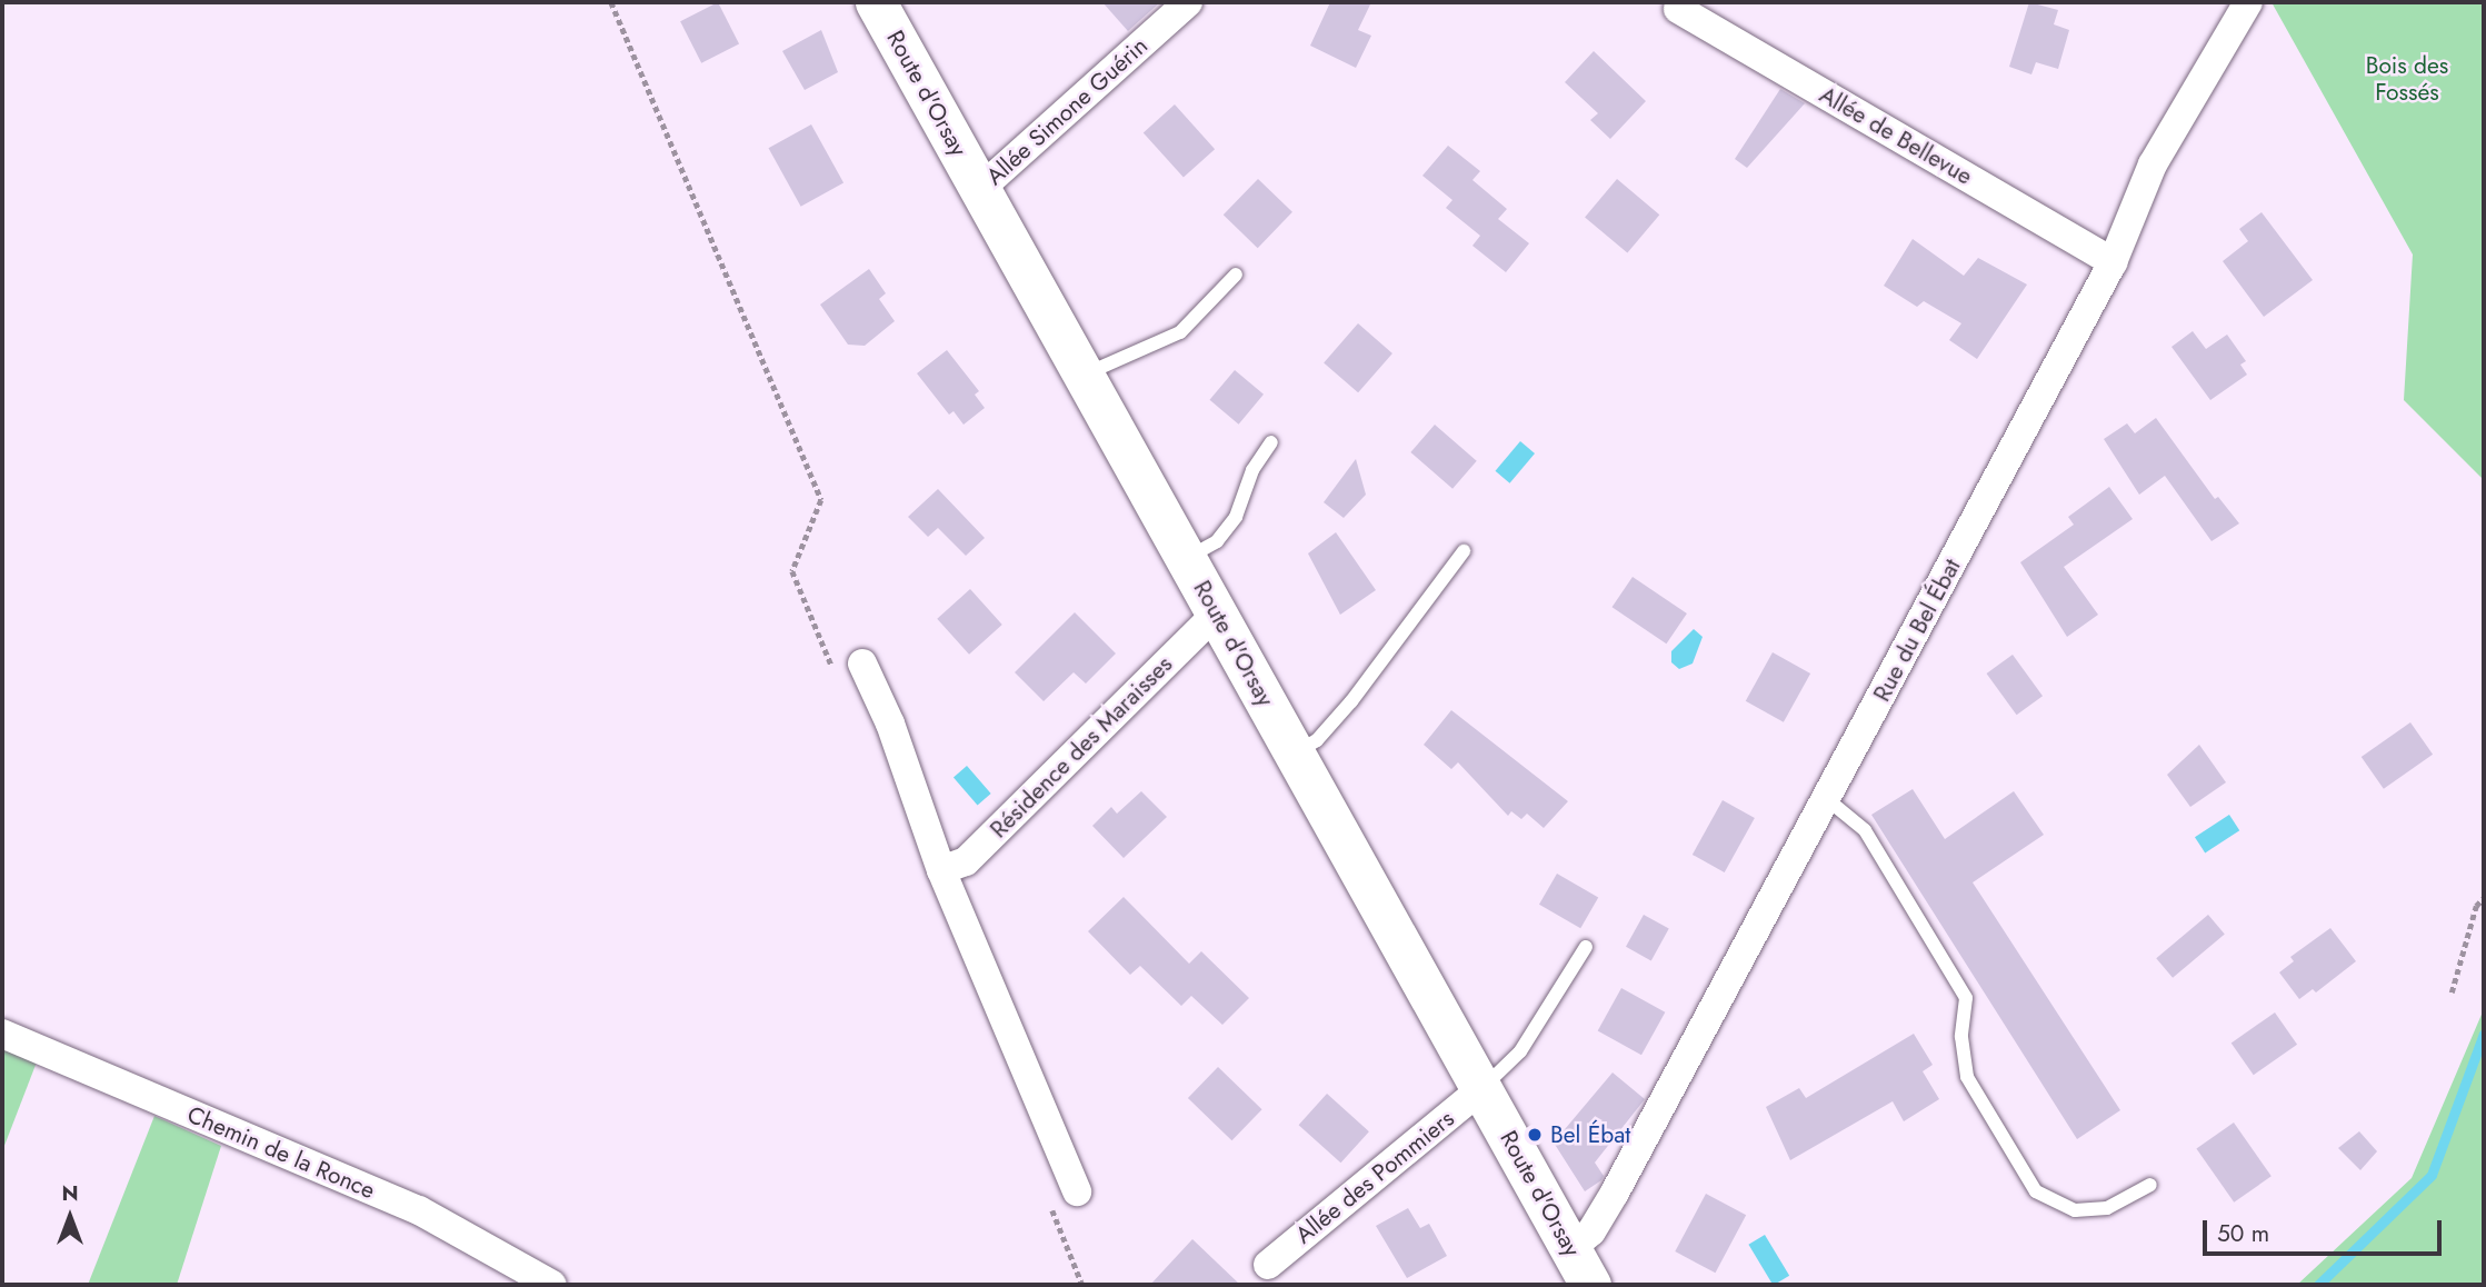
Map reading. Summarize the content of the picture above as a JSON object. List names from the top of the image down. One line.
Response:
{"streets":{"main road":["Route d'Orsay"],"street":["Allée Simone Guérin","Allée de Bellevue","Rue du Bel Ébat","Résidence des Maraisses","Chemin de la Ronce","Allée des Pommiers"]},"crossings":[["Route d'Orsay","Allée Simone Guérin"],["Route d'Orsay","Rue du Bel Ébat"],["Route d'Orsay","Résidence des Maraisses"],["Route d'Orsay","Allée des Pommiers"],["Allée de Bellevue","Rue du Bel Ébat"]],"parks":["Bois des Fossés"],"places":["Bel Ébat"],"scale_bar":"50 m","north":"top"}
